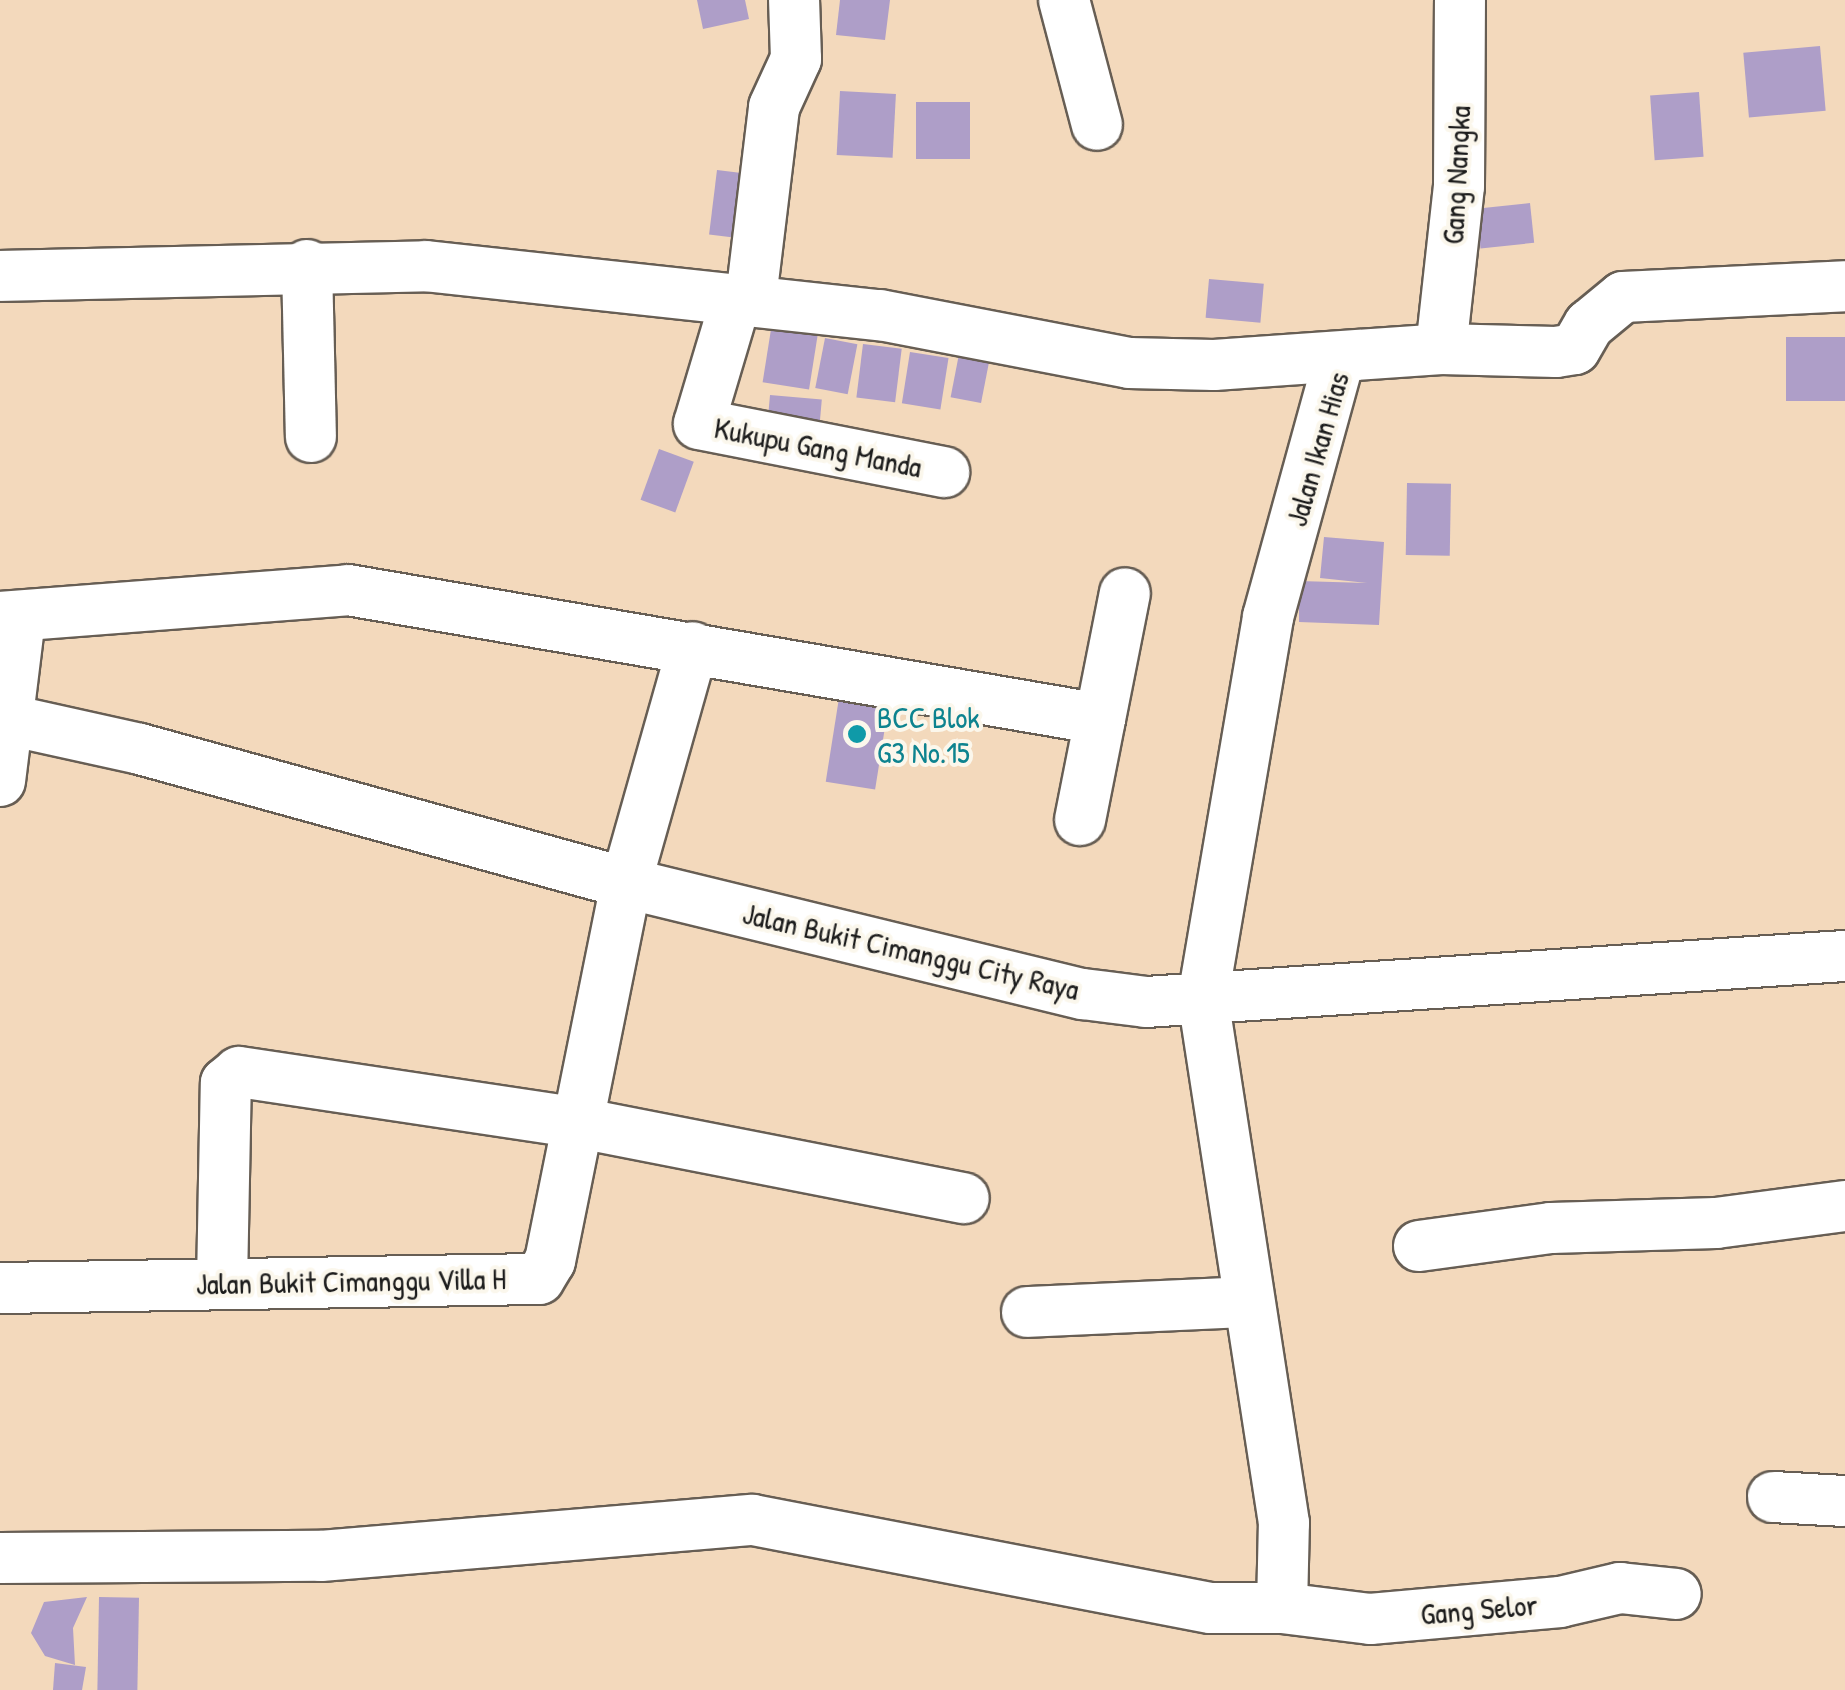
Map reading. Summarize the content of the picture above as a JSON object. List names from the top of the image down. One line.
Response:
{"streets":{"street":["Gang Nangka","Kukupu Gang Manda","Jalan Ikan Hias","Jalan Bukit Cimanggu City Raya","Jalan Bukit Cimanggu Villa H","Gang Selor"]},"crossings":[["Gang Nangka","Jalan Ikan Hias"],["Jalan Ikan Hias","Jalan Bukit Cimanggu City Raya"],["Jalan Ikan Hias","Gang Selor"]],"places":["BCC Blok G3 No.15"]}
